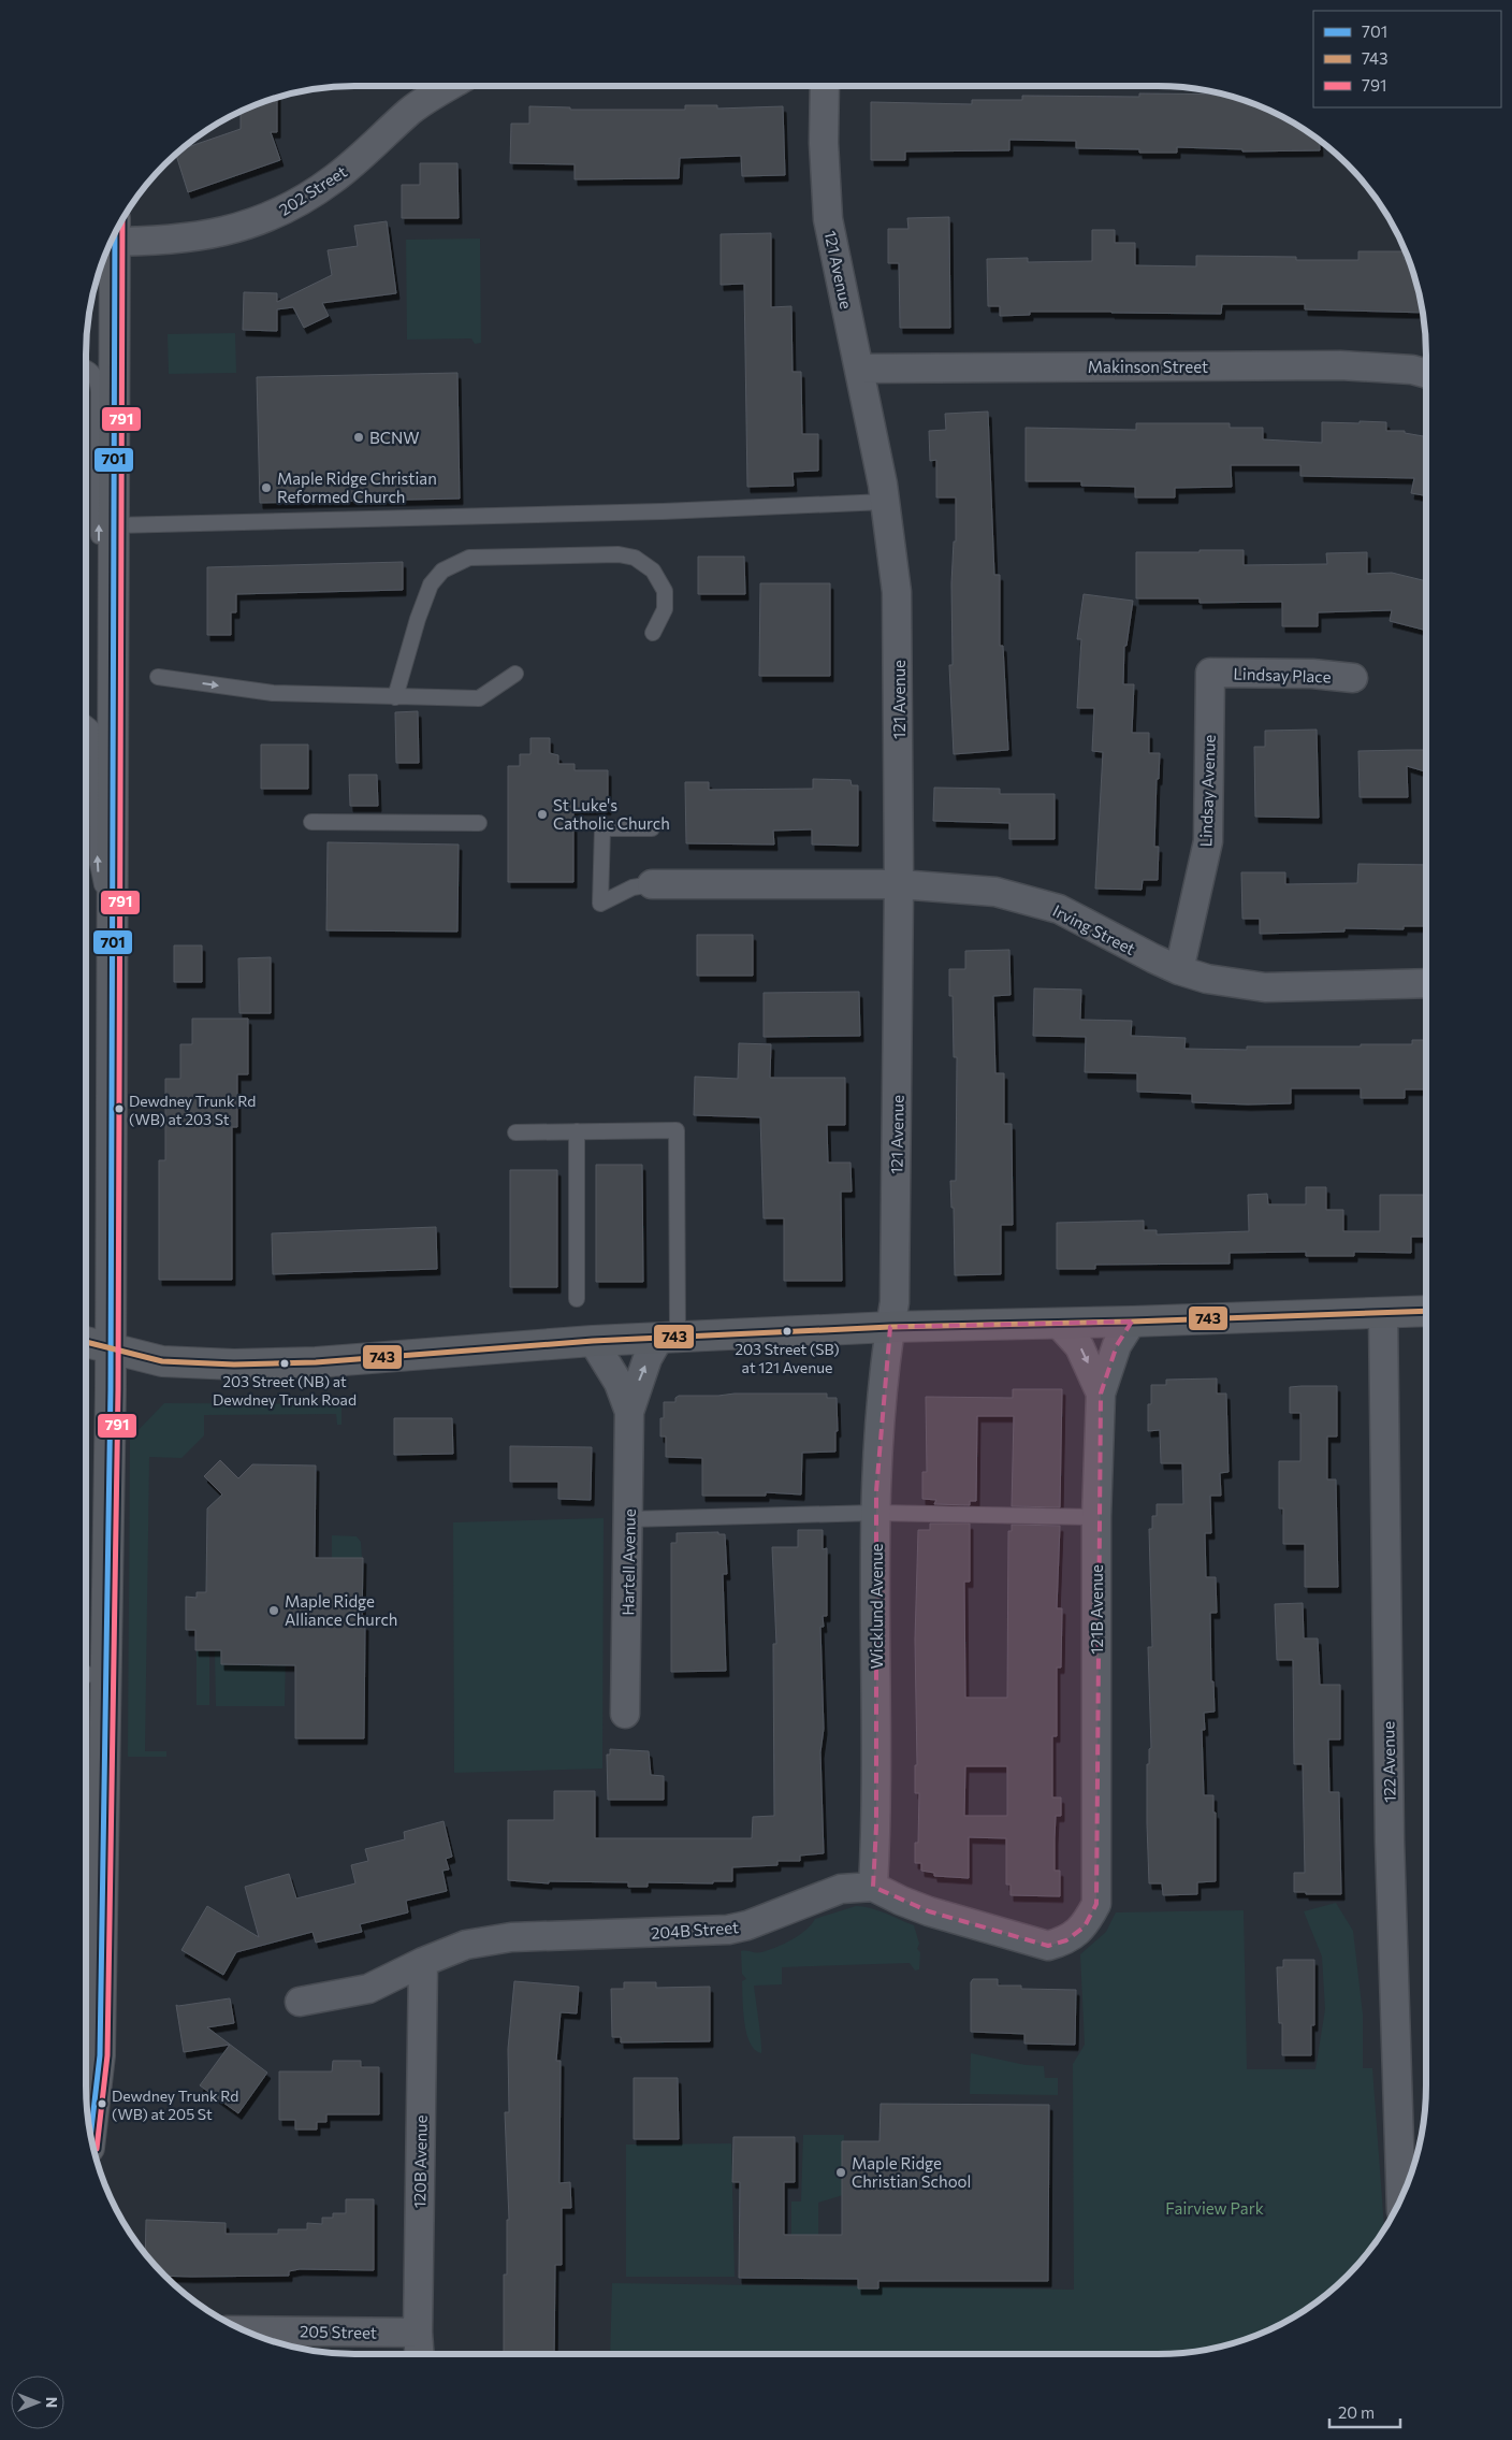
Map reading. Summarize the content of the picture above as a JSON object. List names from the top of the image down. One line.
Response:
{"streets":{"street":["202 Street","121 Avenue","Makinson Street","Lindsay Place","Lindsay Avenue","Irving Street","Hartell Avenue","Wicklund Avenue","121B Avenue","122 Avenue","204B Street","120B Avenue","205 Street"]},"crossings":[["121 Avenue","Makinson Street"],["121 Avenue","Irving Street"],["121 Avenue","Wicklund Avenue"],["Lindsay Place","Lindsay Avenue"],["Lindsay Avenue","Irving Street"],["Wicklund Avenue","121B Avenue"],["Wicklund Avenue","204B Street"],["121B Avenue","204B Street"],["204B Street","120B Avenue"],["120B Avenue","205 Street"]],"parks":["Fairview Park"],"places":["BCNW","Maple Ridge Christian Reformed Church","St Luke's Catholic Church","Dewdney Trunk Rd (WB) at 203 St","203 Street (SB) at 121 Avenue","203 Street (NB) at Dewdney Trunk Road","Maple Ridge Alliance Church","Dewdney Trunk Rd (WB) at 205 St","Maple Ridge Christian School"],"lines":["transit line 791","transit line 701","transit line 743"],"legend":["701","743","791"],"scale_bar":"20 m","north":"right"}
